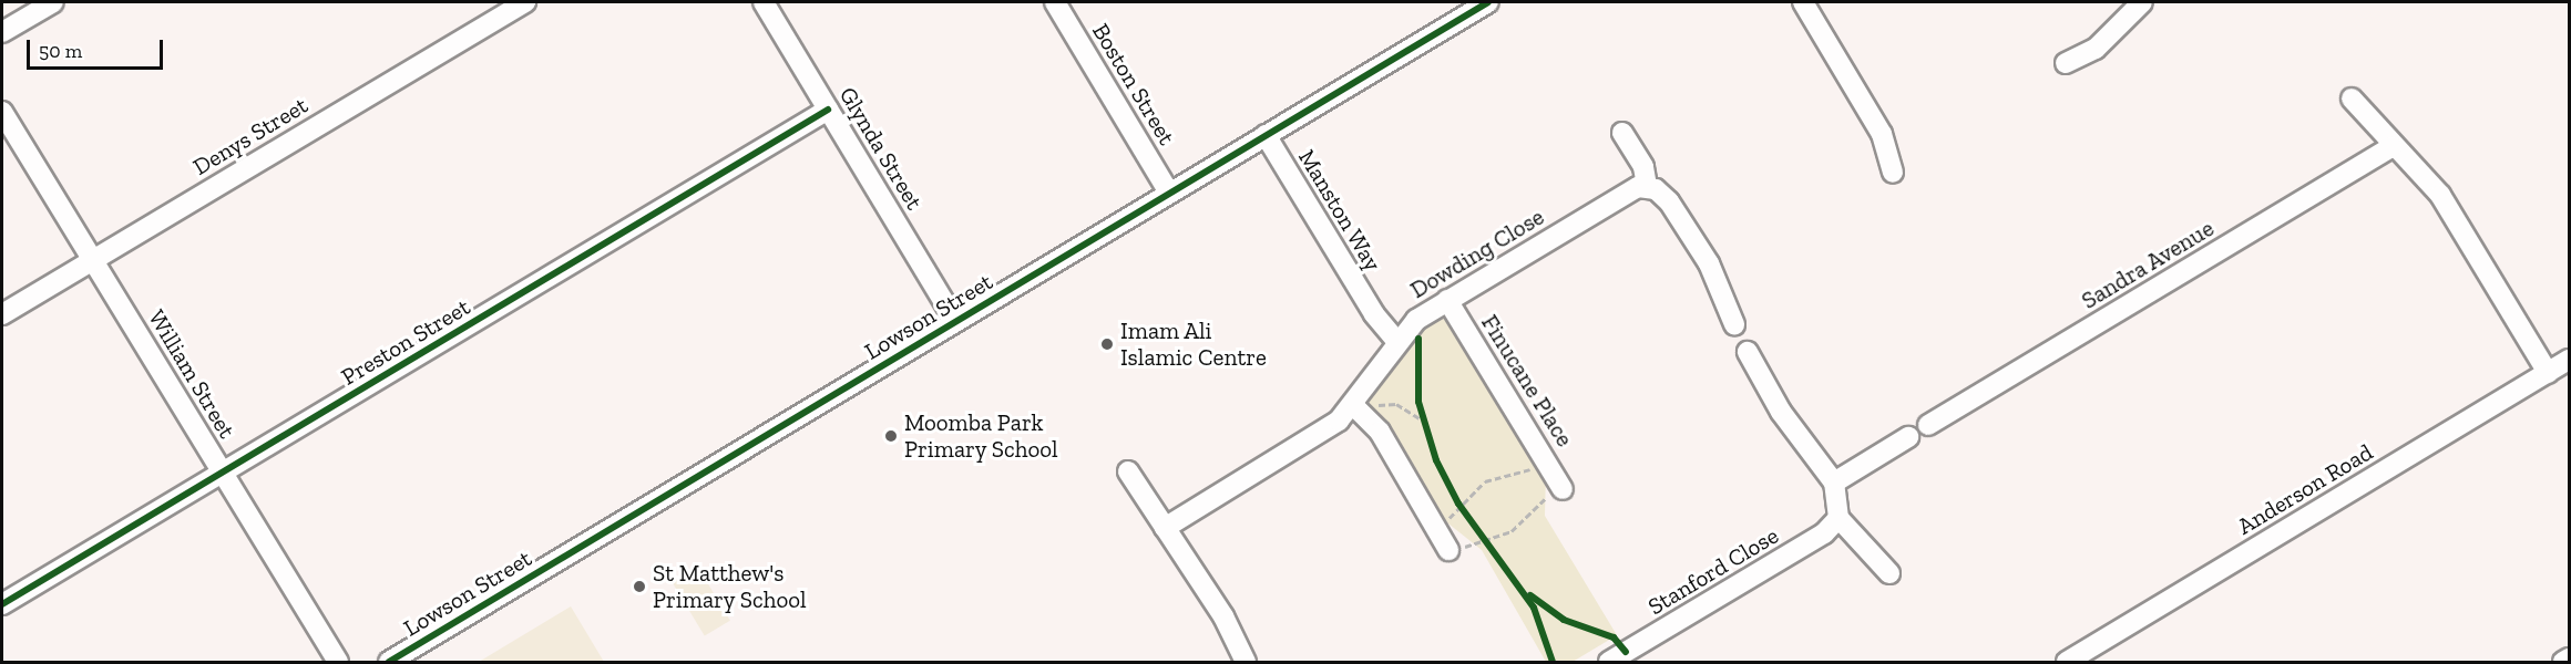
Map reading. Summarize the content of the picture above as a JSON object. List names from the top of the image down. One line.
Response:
{"streets":{"street":["Boston Street","Denys Street","Glynda Street","Manston Way","Dowding Close","Sandra Avenue","Lowson Street","Preston Street","William Street","Finucane Place","Anderson Road","Stanford Close"]},"crossings":[["Boston Street","Lowson Street"],["Denys Street","William Street"],["Glynda Street","Lowson Street"],["Glynda Street","Preston Street"],["Manston Way","Dowding Close"],["Manston Way","Lowson Street"],["Dowding Close","Finucane Place"],["Preston Street","William Street"]],"places":["Imam Ali Islamic Centre","Moomba Park Primary School","St Matthew's Primary School"],"scale_bar":"50 m"}
